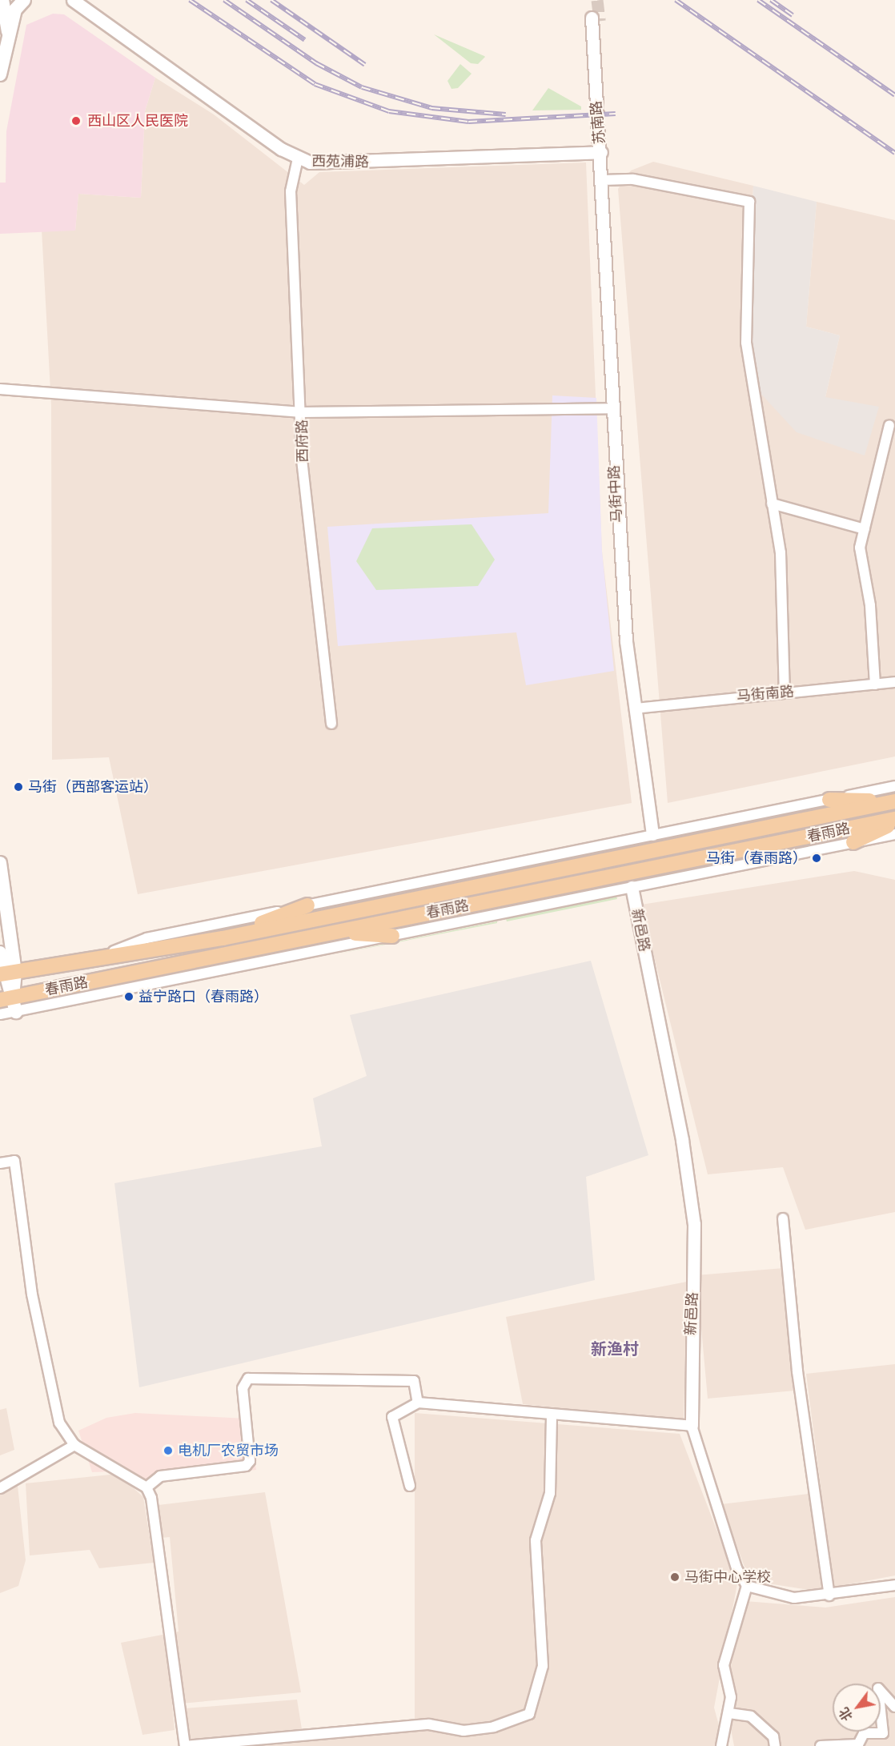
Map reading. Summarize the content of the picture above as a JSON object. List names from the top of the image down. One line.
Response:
{"streets":{"main road":["春雨路"],"street":["苏南路","西苑浦路","西府路","马街中路","马街南路","新邑路"]},"crossings":[["苏南路","西苑浦路"],["苏南路","马街中路"],["西苑浦路","西府路"],["西苑浦路","马街中路"],["马街中路","马街南路"]],"districts":["新渔村"],"places":["西山区人民医院","马街（西部客运站）","马街（春雨路）","益宁路口（春雨路）","电机厂农贸市场","马街中心学校"],"north":"bottom left"}
